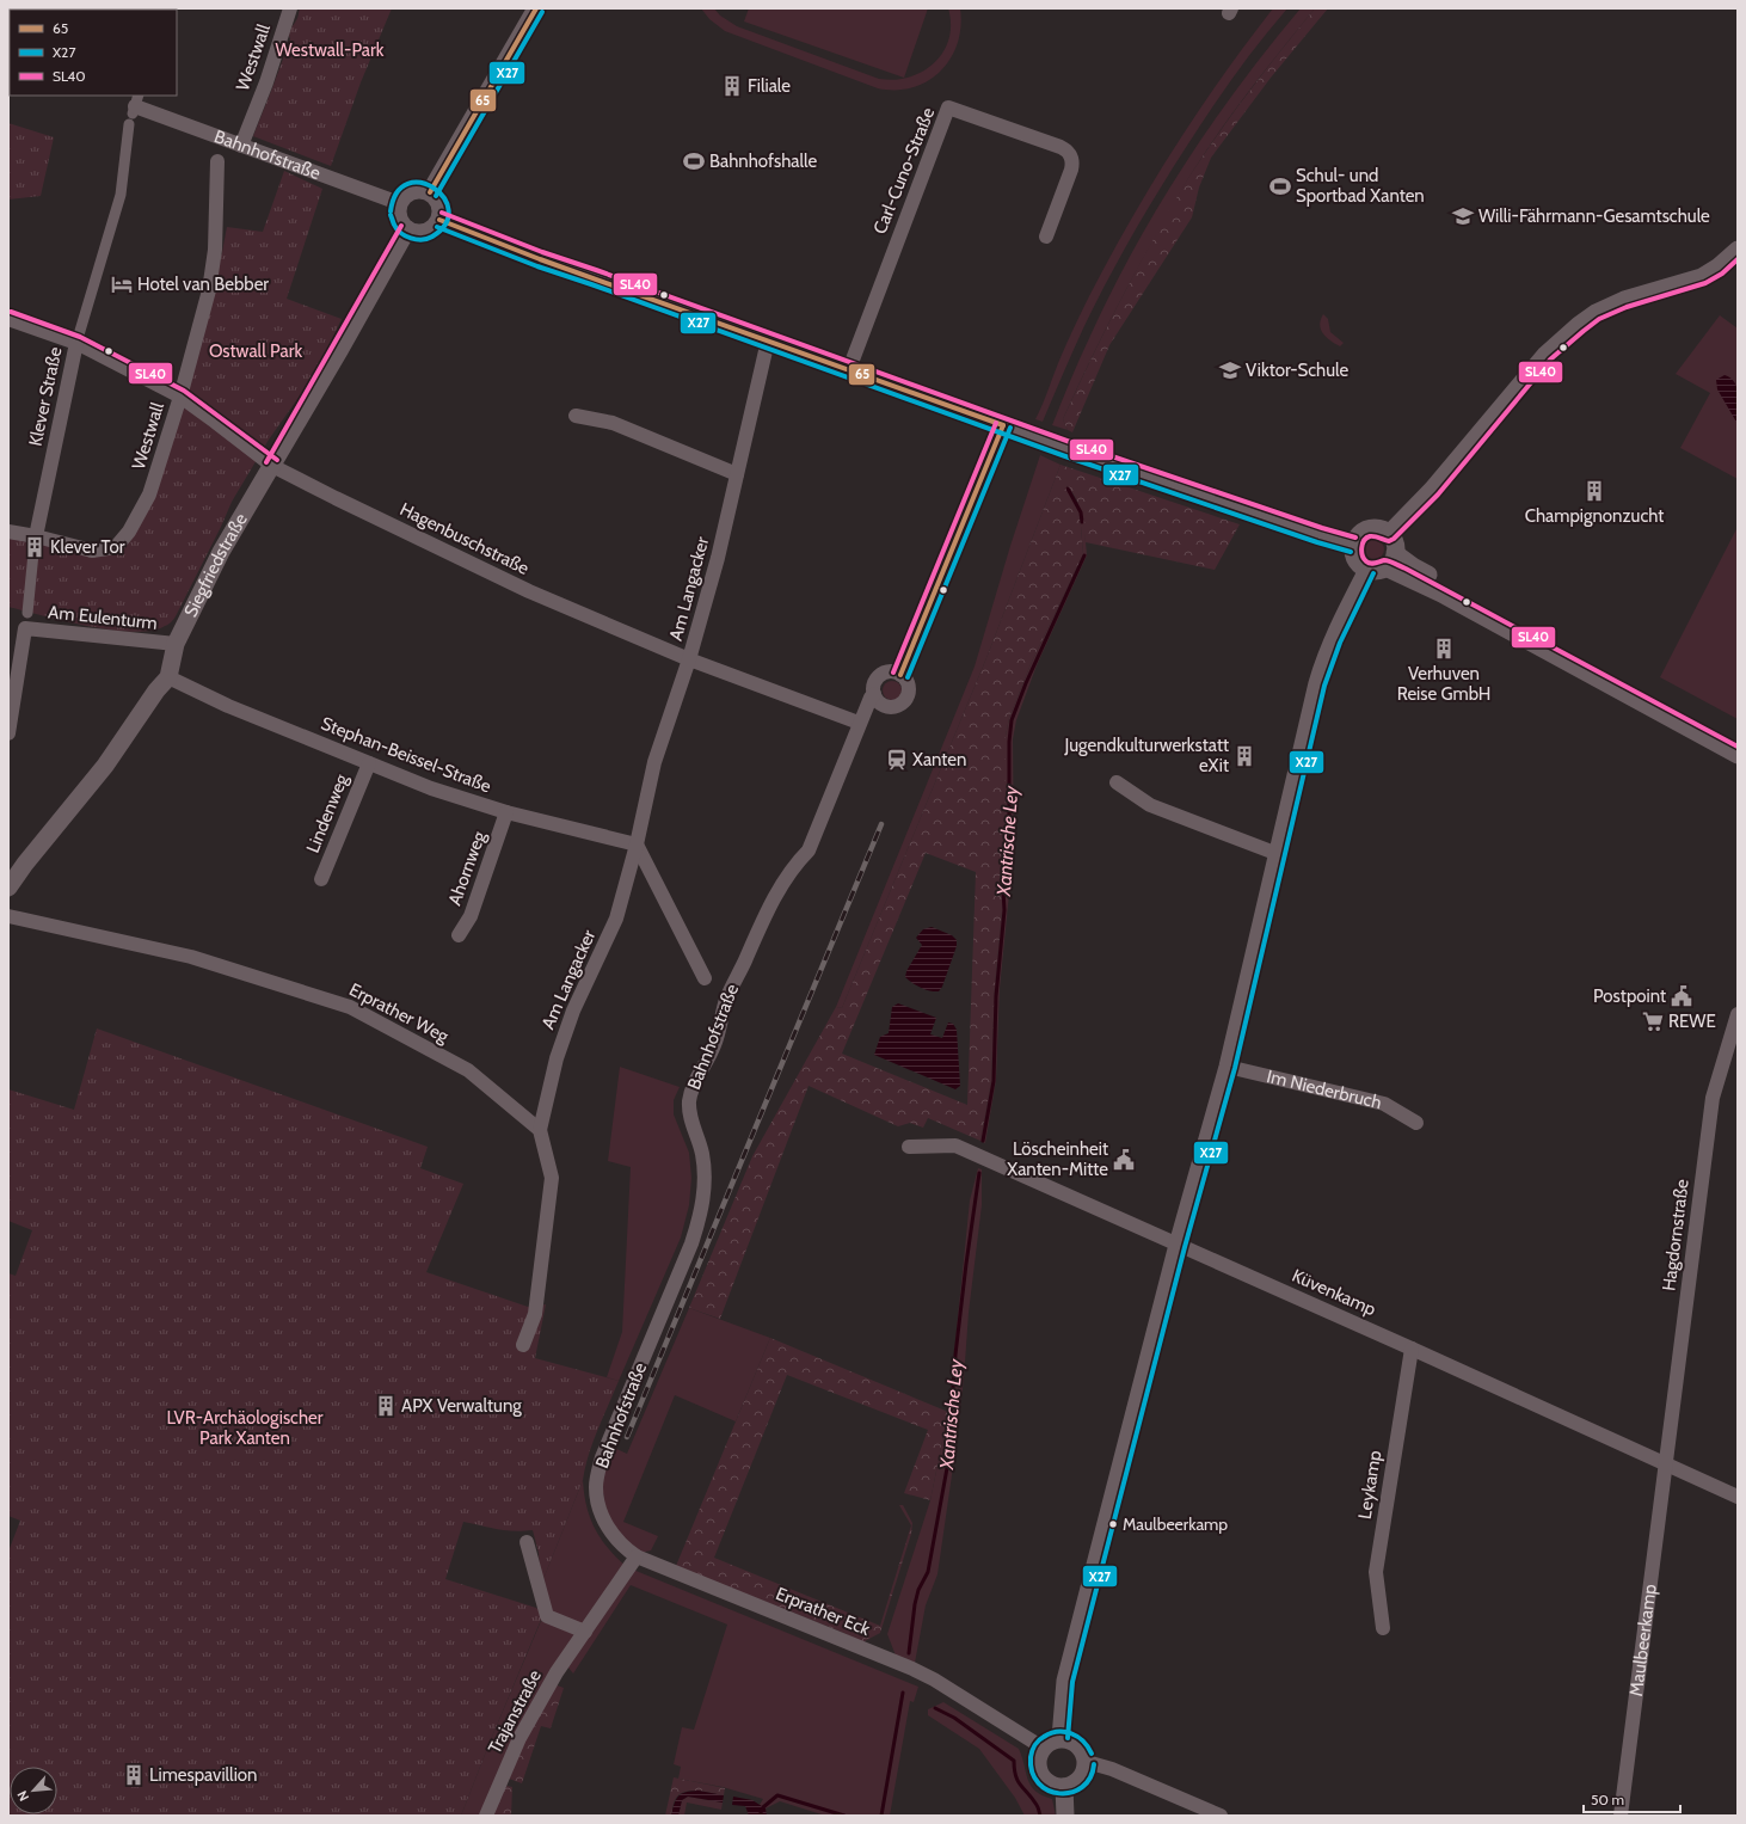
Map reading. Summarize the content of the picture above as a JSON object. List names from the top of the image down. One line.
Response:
{"streets":{"street":["Westwall","Bahnhofstraße","Carl-Cuno-Straße","Klever Straße","Hagenbuschstraße","Siegfriedstraße","Am Langacker","Am Eulenturm","Stephan-Beissel-Straße","Lindenweg","Ahornweg","Erprather Weg","Im Niederbruch","Hagdornstraße","Küvenkamp","Leykamp","Erprather Eck","Maulbeerkamp","Trajanstraße"]},"crossings":[["Westwall","Bahnhofstraße"],["Westwall","Klever Straße"],["Westwall","Hagenbuschstraße"],["Bahnhofstraße","Klever Straße"],["Bahnhofstraße","Hagenbuschstraße"],["Bahnhofstraße","Siegfriedstraße"],["Bahnhofstraße","Erprather Eck"],["Klever Straße","Hagenbuschstraße"],["Hagenbuschstraße","Siegfriedstraße"],["Hagenbuschstraße","Am Langacker"],["Siegfriedstraße","Am Eulenturm"],["Siegfriedstraße","Stephan-Beissel-Straße"],["Am Langacker","Stephan-Beissel-Straße"],["Am Langacker","Erprather Weg"],["Stephan-Beissel-Straße","Lindenweg"],["Stephan-Beissel-Straße","Ahornweg"],["Hagdornstraße","Küvenkamp"],["Hagdornstraße","Maulbeerkamp"],["Küvenkamp","Leykamp"],["Küvenkamp","Maulbeerkamp"],["Erprather Eck","Trajanstraße"]],"water":["Xantrische Ley"],"parks":["Westwall-Park","Ostwall Park","LVR-Archäologischer Park Xanten"],"places":{"building":["Filiale","Champignonzucht","Klever Tor","Verhuven Reise GmbH","Jugendkulturwerkstatt eXit","APX Verwaltung","Limespavillion"],"sports":["Bahnhofshalle","Schul- und Sportbad Xanten"],"school or university":["Willi-Fährmann-Gesamtschule","Viktor-Schule"],"hotel":["Hotel van Bebber"],"station":["Xanten"],"public building":["Postpoint","Löscheinheit Xanten-Mitte"],"supermarket":["REWE"],"other":["Maulbeerkamp"]},"lines":["transit line 65","transit line X27","transit line SL40"],"legend":["65","X27","SL40"],"scale_bar":"50 m","north":"bottom left"}
